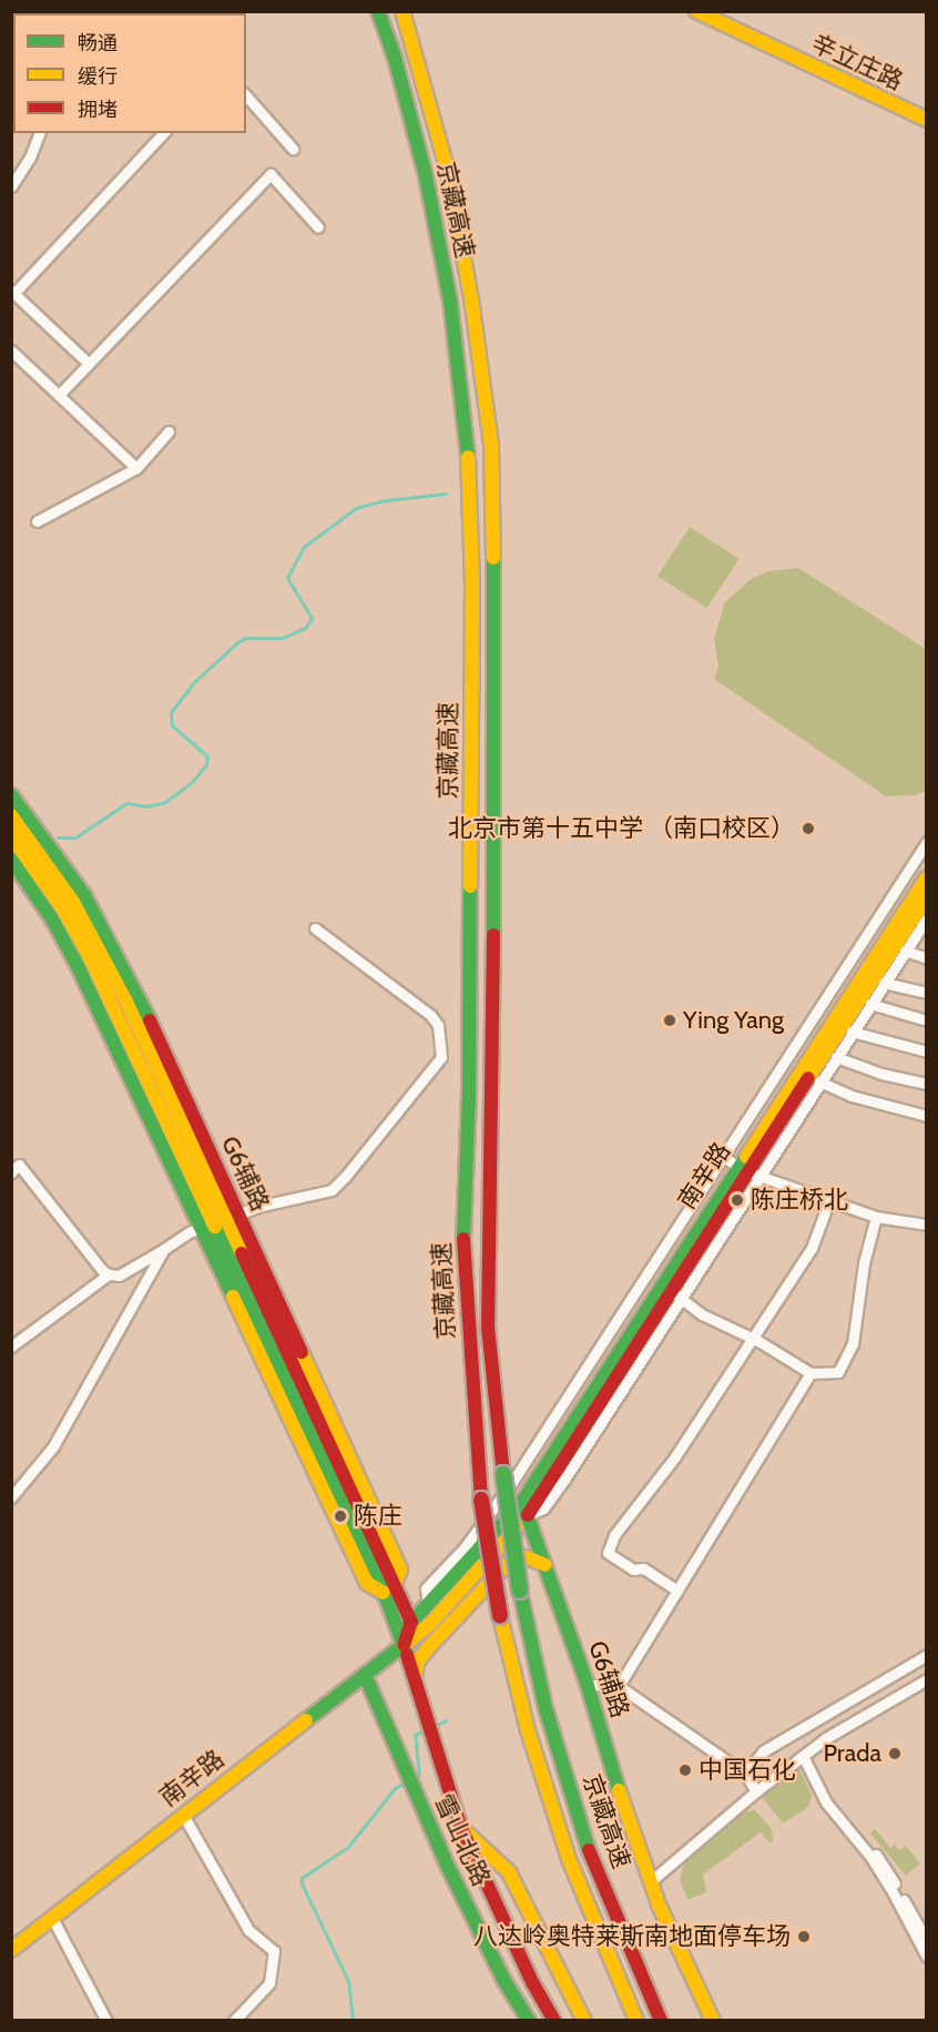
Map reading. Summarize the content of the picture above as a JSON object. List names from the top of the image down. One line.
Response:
{"streets":{"main road":["辛立庄路","京藏高速","G6辅路","南辛路","雪山北路"]},"crossings":[["G6辅路","南辛路"],["南辛路","雪山北路"]],"places":["北京市第十五中学 （南口校区）","Ying Yang","陈庄桥北","陈庄","Prada","中国石化","八达岭奥特莱斯南地面停车场"],"legend":["畅通","缓行","拥堵"]}
